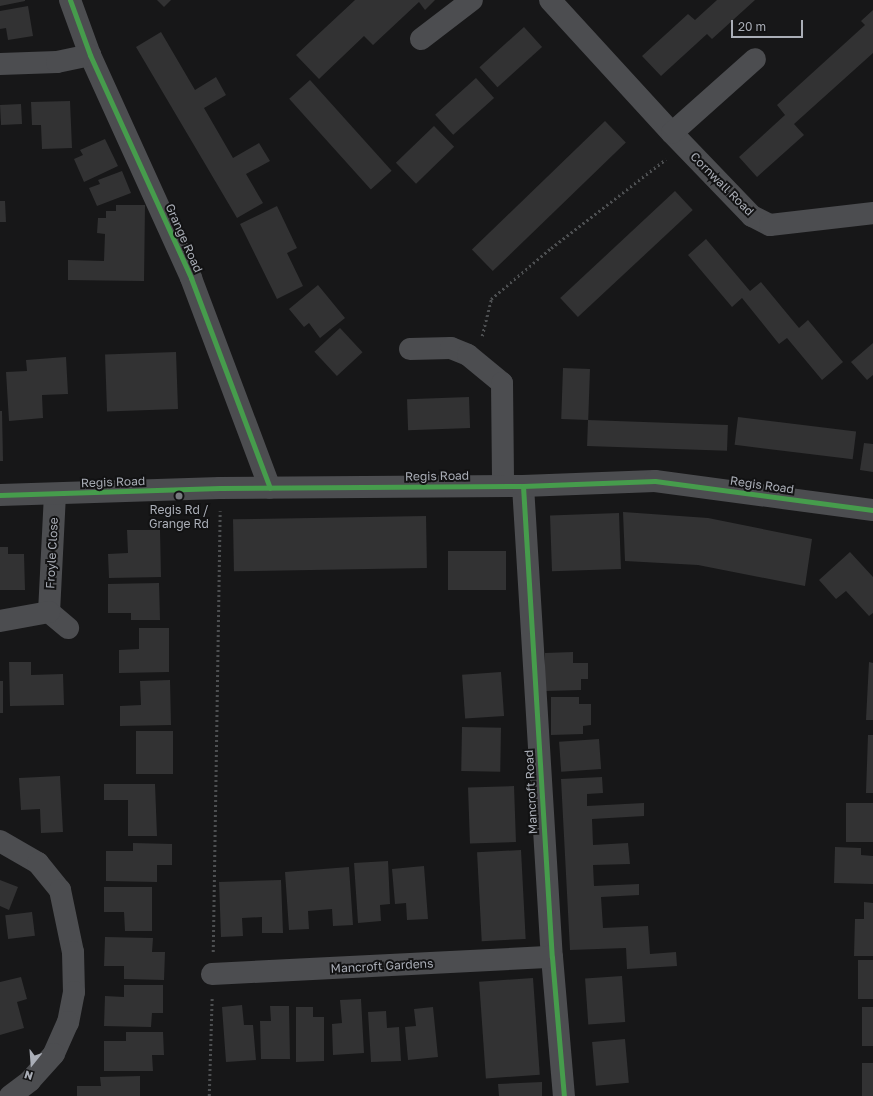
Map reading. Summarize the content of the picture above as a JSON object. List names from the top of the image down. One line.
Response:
{"streets":{"street":["Cornwall Road","Grange Road","Regis Road","Froyle Close","Mancroft Road","Mancroft Gardens"]},"crossings":[["Grange Road","Regis Road"],["Regis Road","Froyle Close"],["Regis Road","Mancroft Road"],["Mancroft Road","Mancroft Gardens"]],"places":["Regis Rd / Grange Rd"],"scale_bar":"20 m","north":"bottom"}
